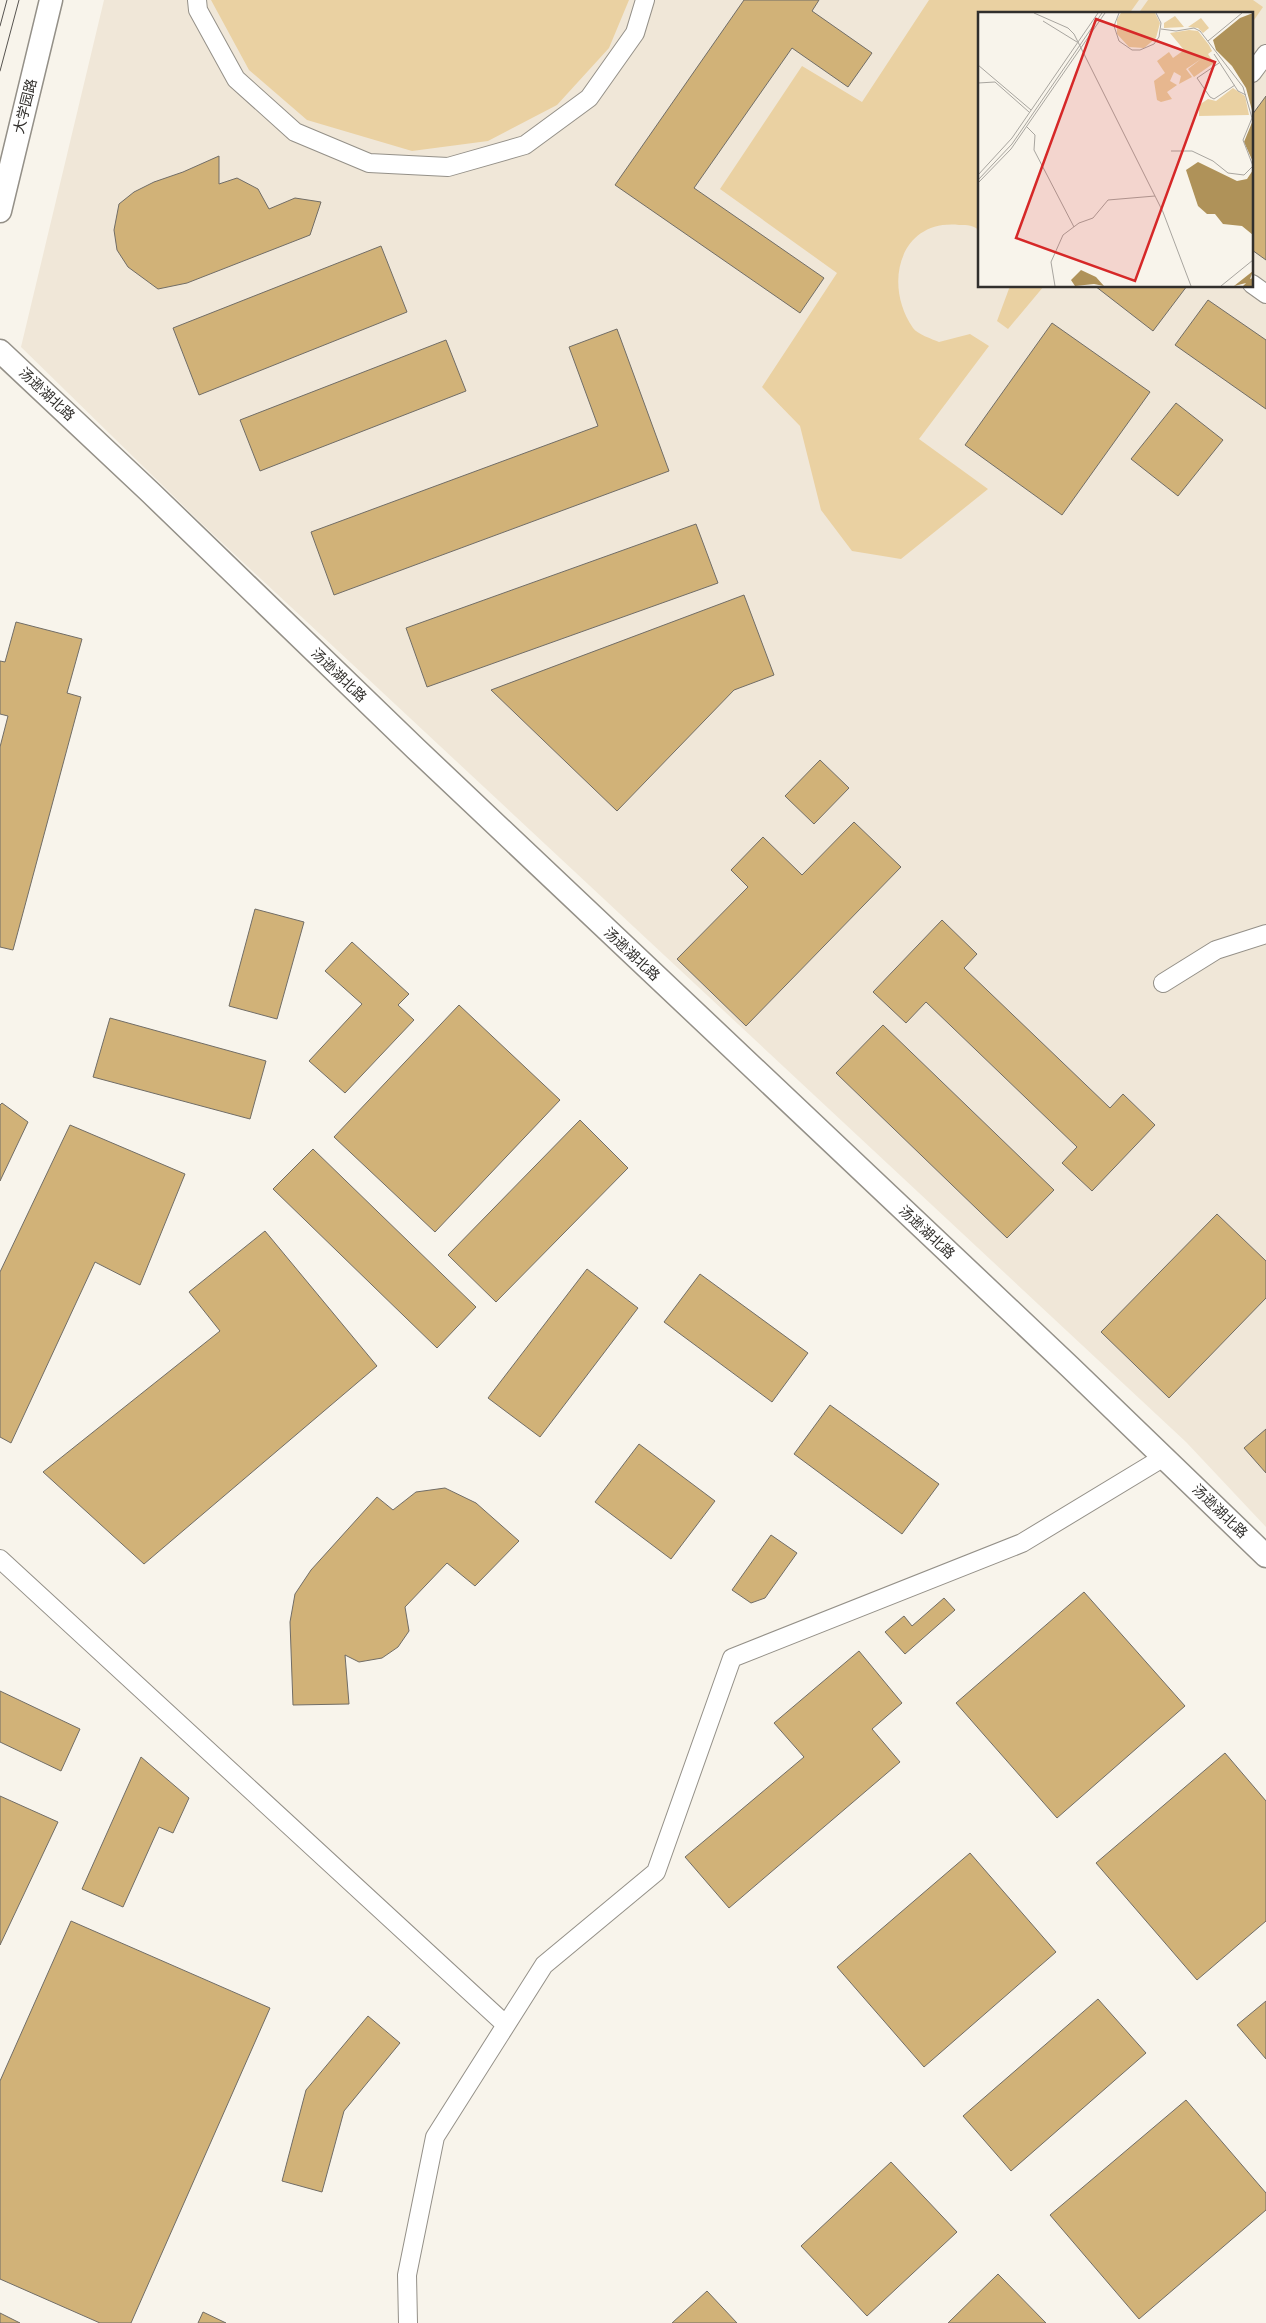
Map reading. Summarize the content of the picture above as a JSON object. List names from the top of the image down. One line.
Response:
{"streets":{"main road":["大学园路","汤逊湖北路"]}}
